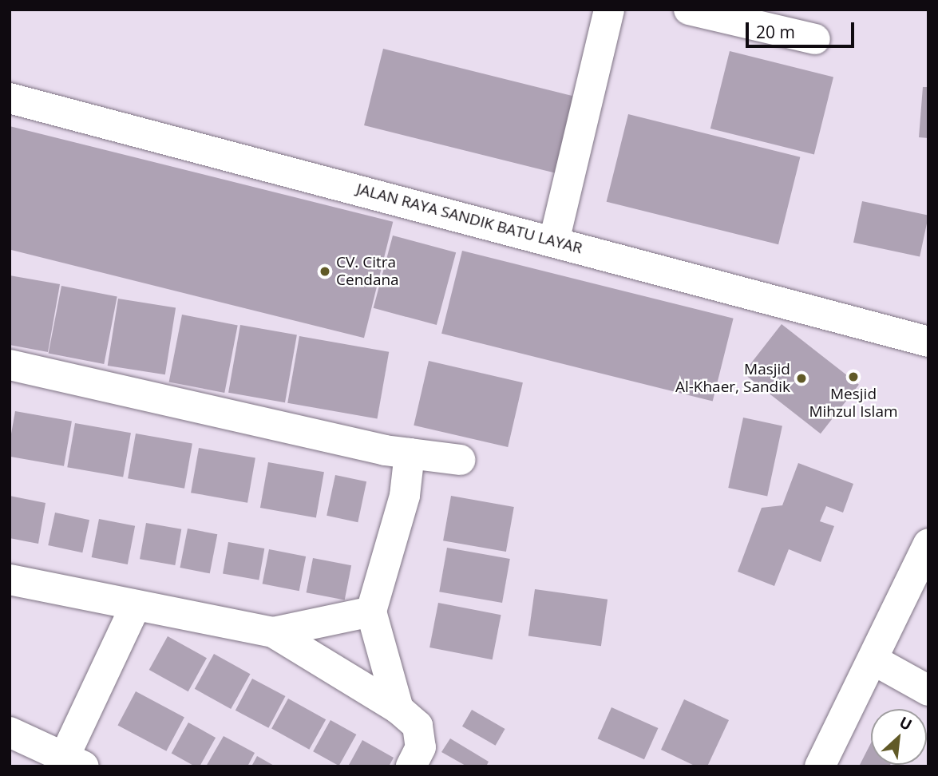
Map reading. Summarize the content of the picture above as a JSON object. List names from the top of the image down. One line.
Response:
{"streets":{"street":["JALAN RAYA SANDIK BATU LAYAR"]},"places":["CV. Citra Cendana","Mesjid Mihzul Islam","Masjid Al-Khaer, Sandik"],"scale_bar":"20 m","north":"top right"}
